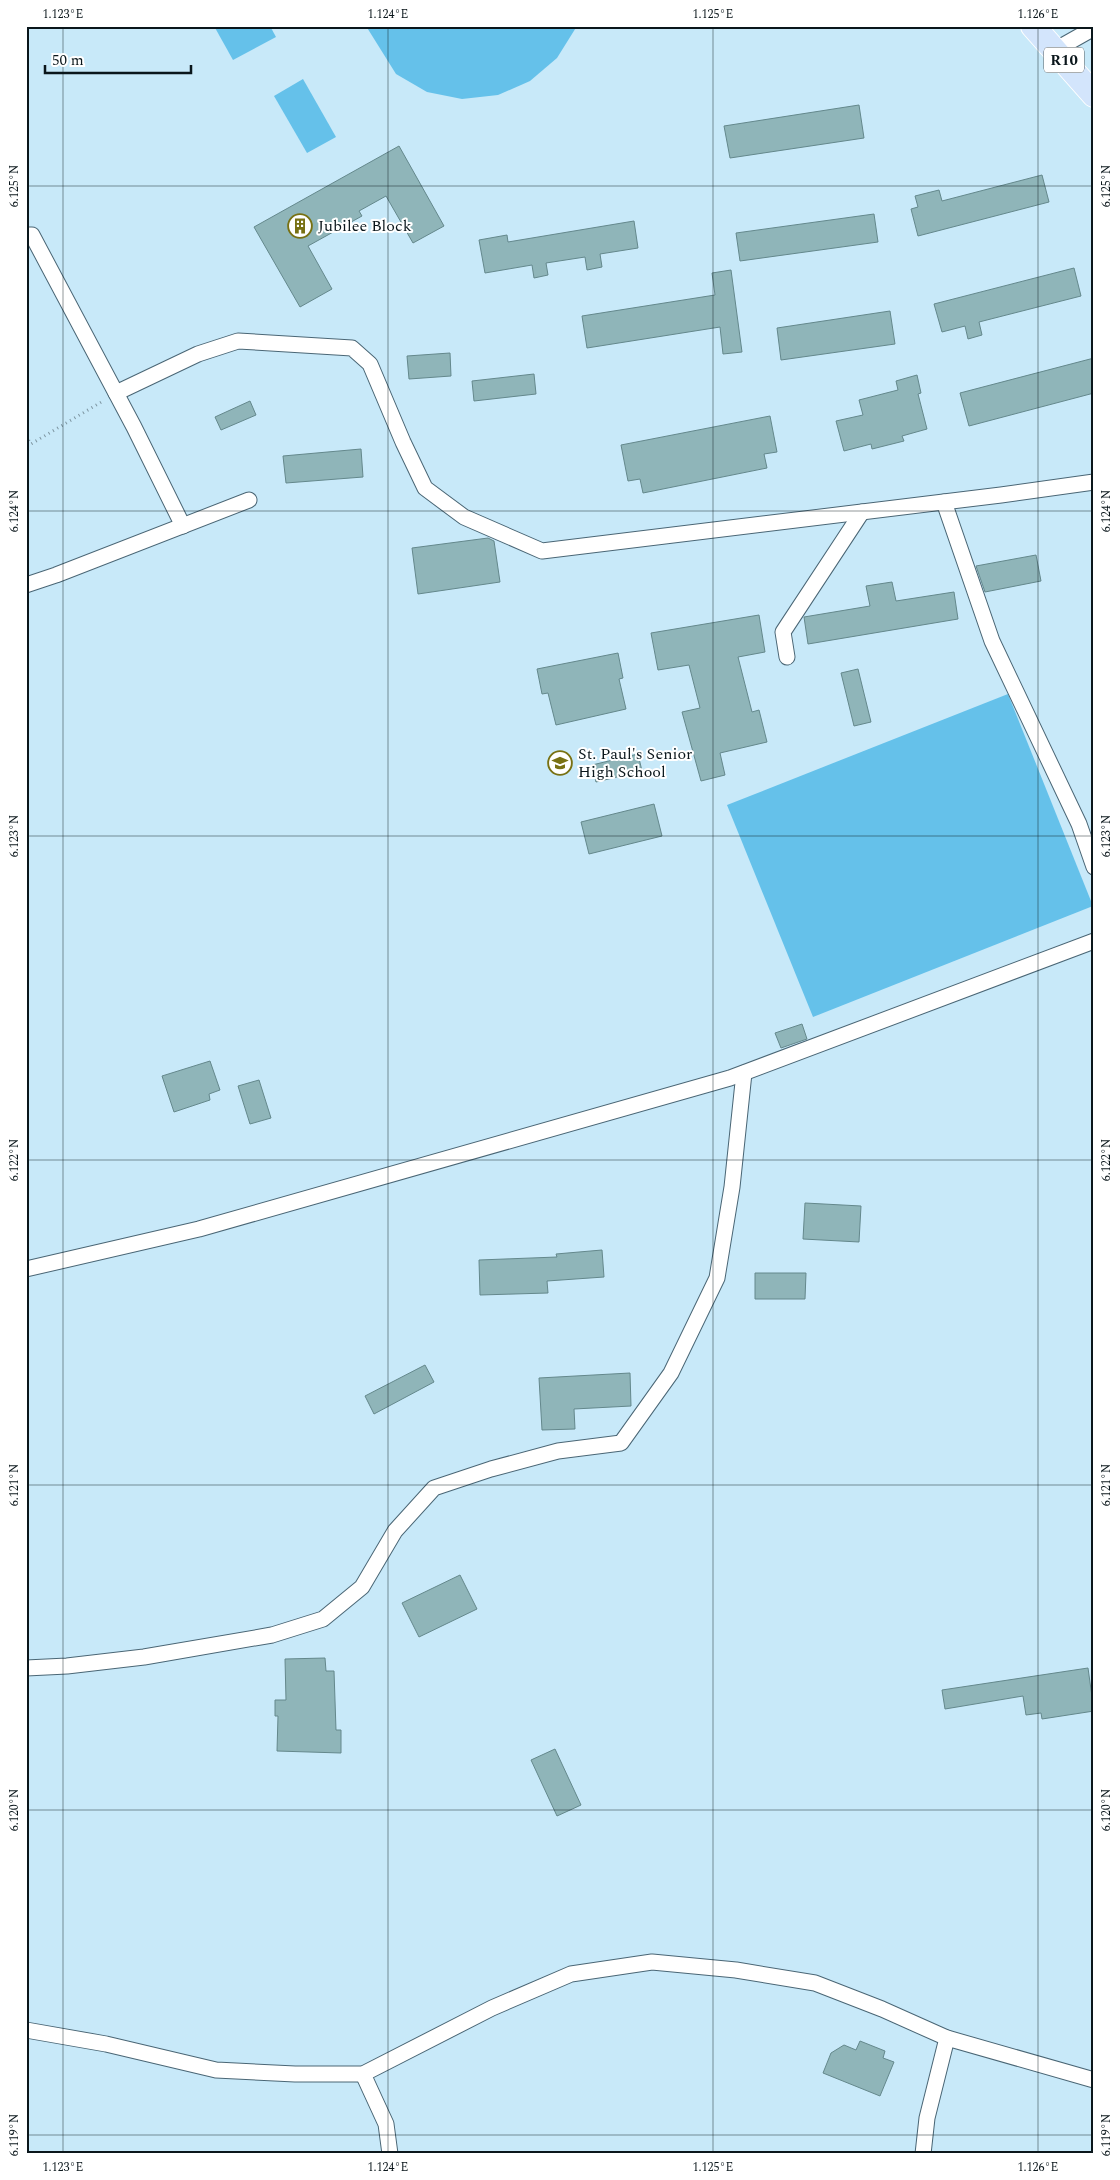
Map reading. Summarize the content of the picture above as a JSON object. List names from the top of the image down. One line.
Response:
{"streets":{"main road":["R10"]},"places":{"building":["Jubilee Block"],"school or university":["St. Paul's Senior High School"]},"scale_bar":"50 m","coordinates":["1.123°E","1.124°E","1.125°E","1.126°E","6.125°N","6.124°N","6.123°N","6.122°N","6.121°N","6.120°N","6.119°N"]}
